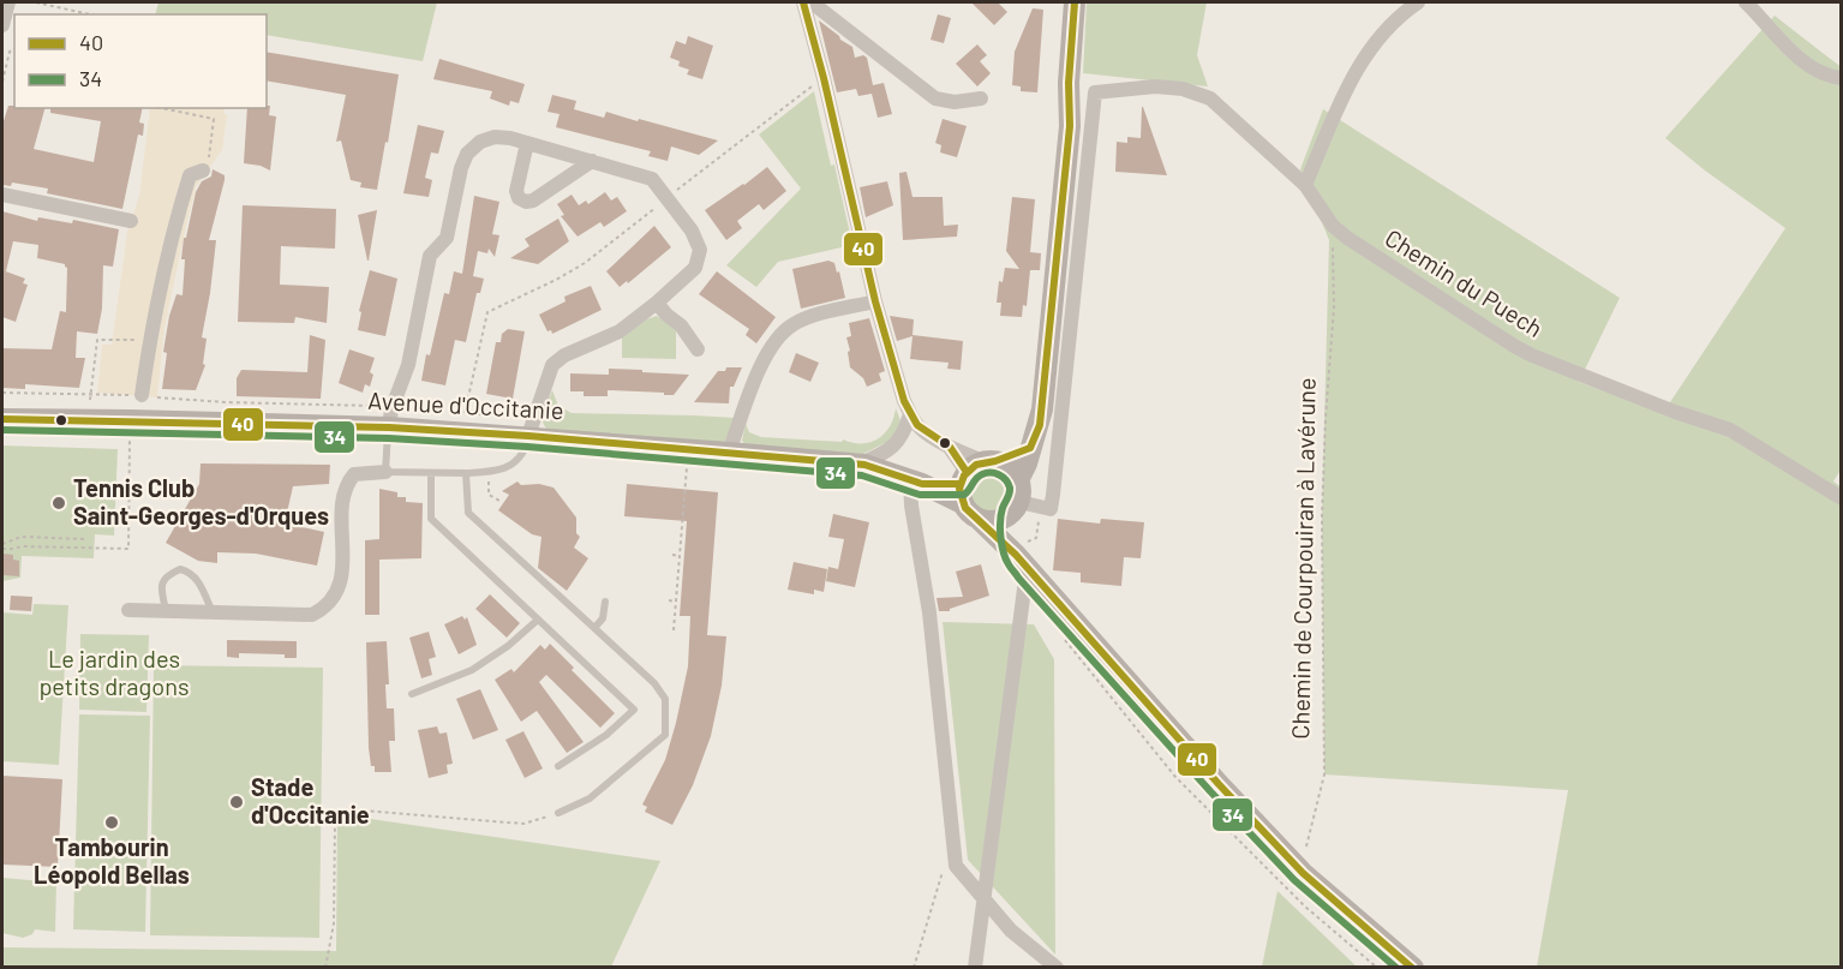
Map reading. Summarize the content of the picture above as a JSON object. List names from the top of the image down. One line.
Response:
{"streets":{"street":["Chemin du Puech","Avenue d'Occitanie"],"path":["Chemin de Courpouiran à Lavérune"]},"crossings":[["Chemin du Puech","Chemin de Courpouiran à Lavérune"]],"parks":["Le jardin des petits dragons"],"places":["Tennis Club Saint-Georges-d'Orques","Stade d'Occitanie","Tambourin Léopold Bellas"],"lines":["transit line 40","transit line 34"],"legend":["40","34"]}
